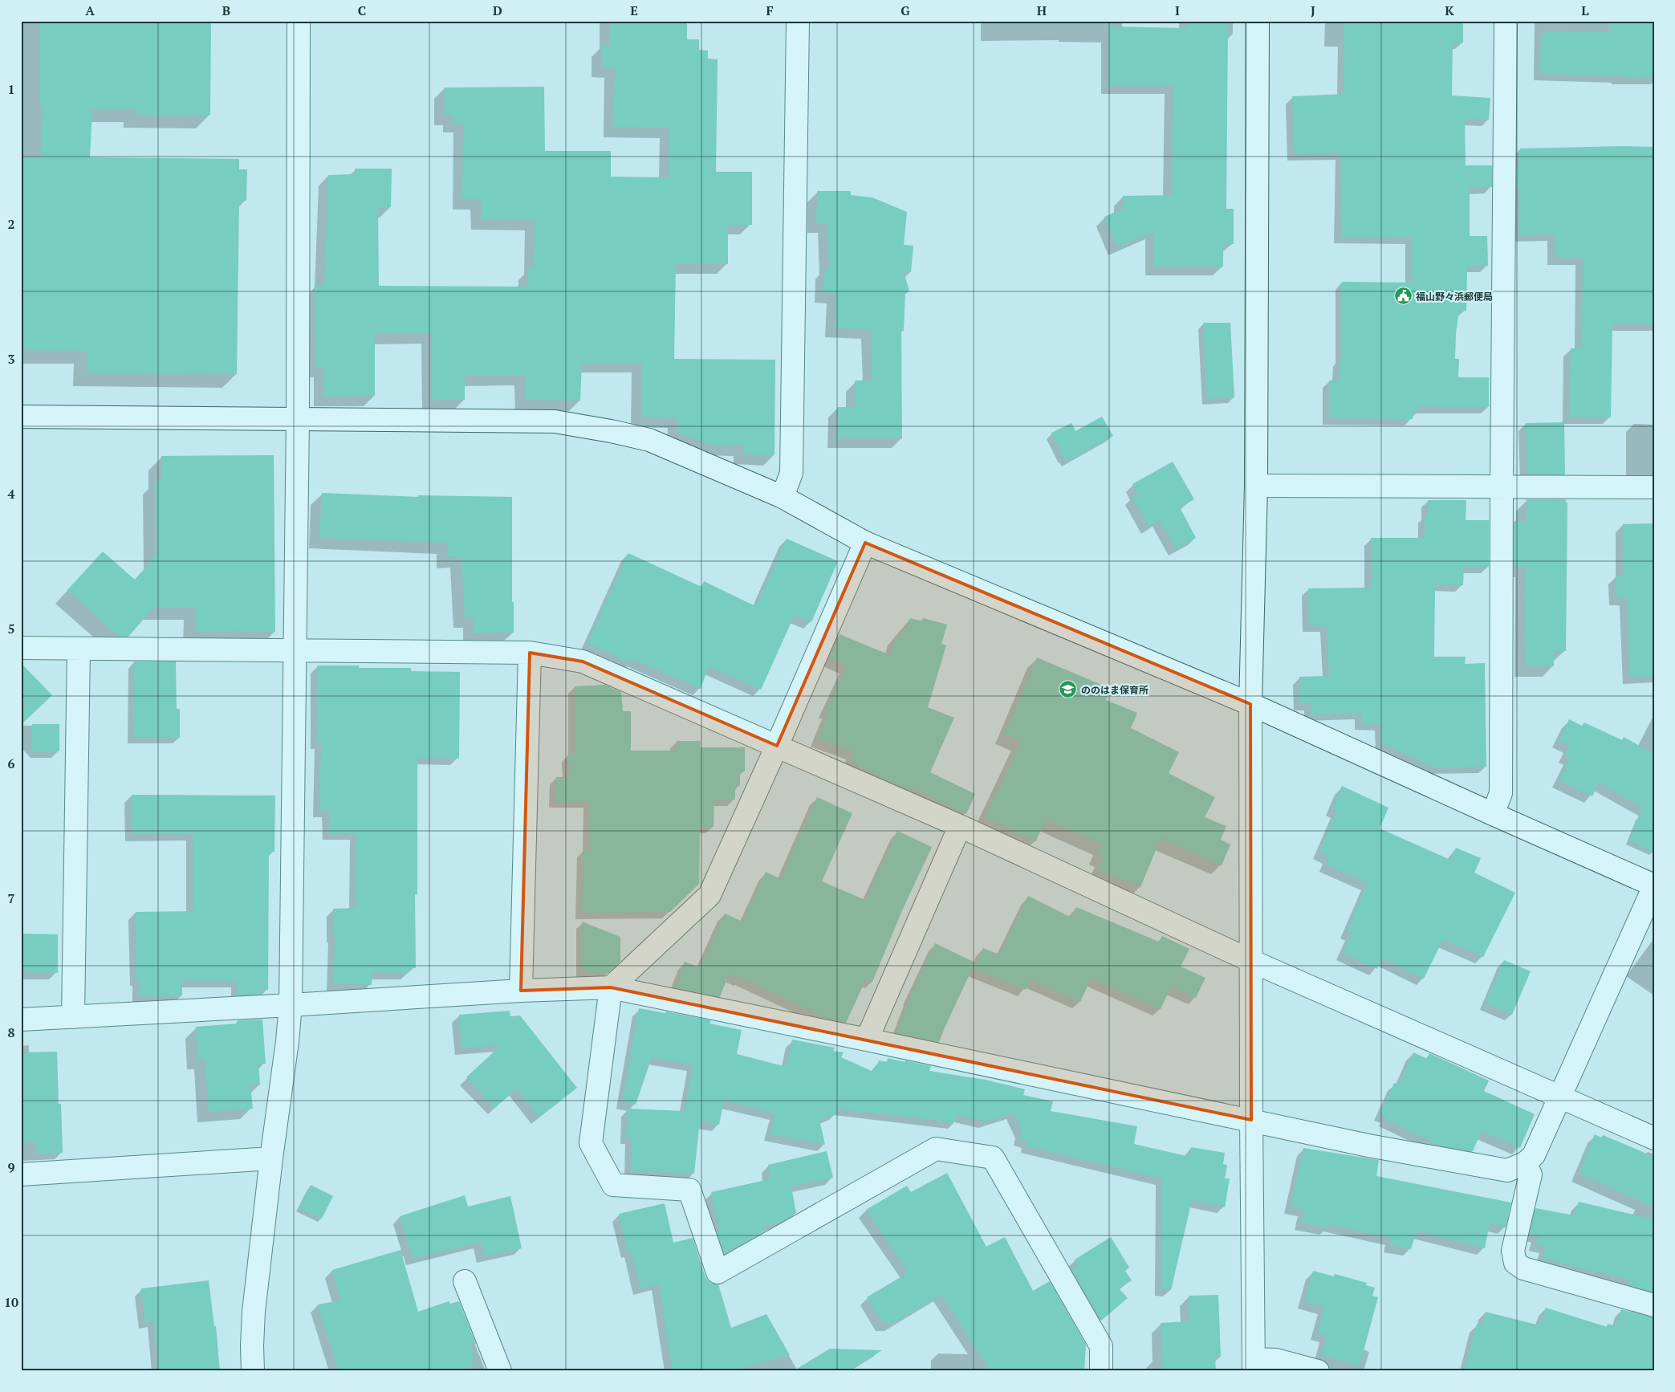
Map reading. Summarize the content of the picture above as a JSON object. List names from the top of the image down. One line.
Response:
{"places":{"public building":["福山野々浜郵便局"],"school or university":["ののはま保育所"]},"grid":{"columns":["A","B","C","D","E","F","G","H","I","J","K","L"],"rows":["1","2","3","4","5","6","7","8","9","10"]}}
